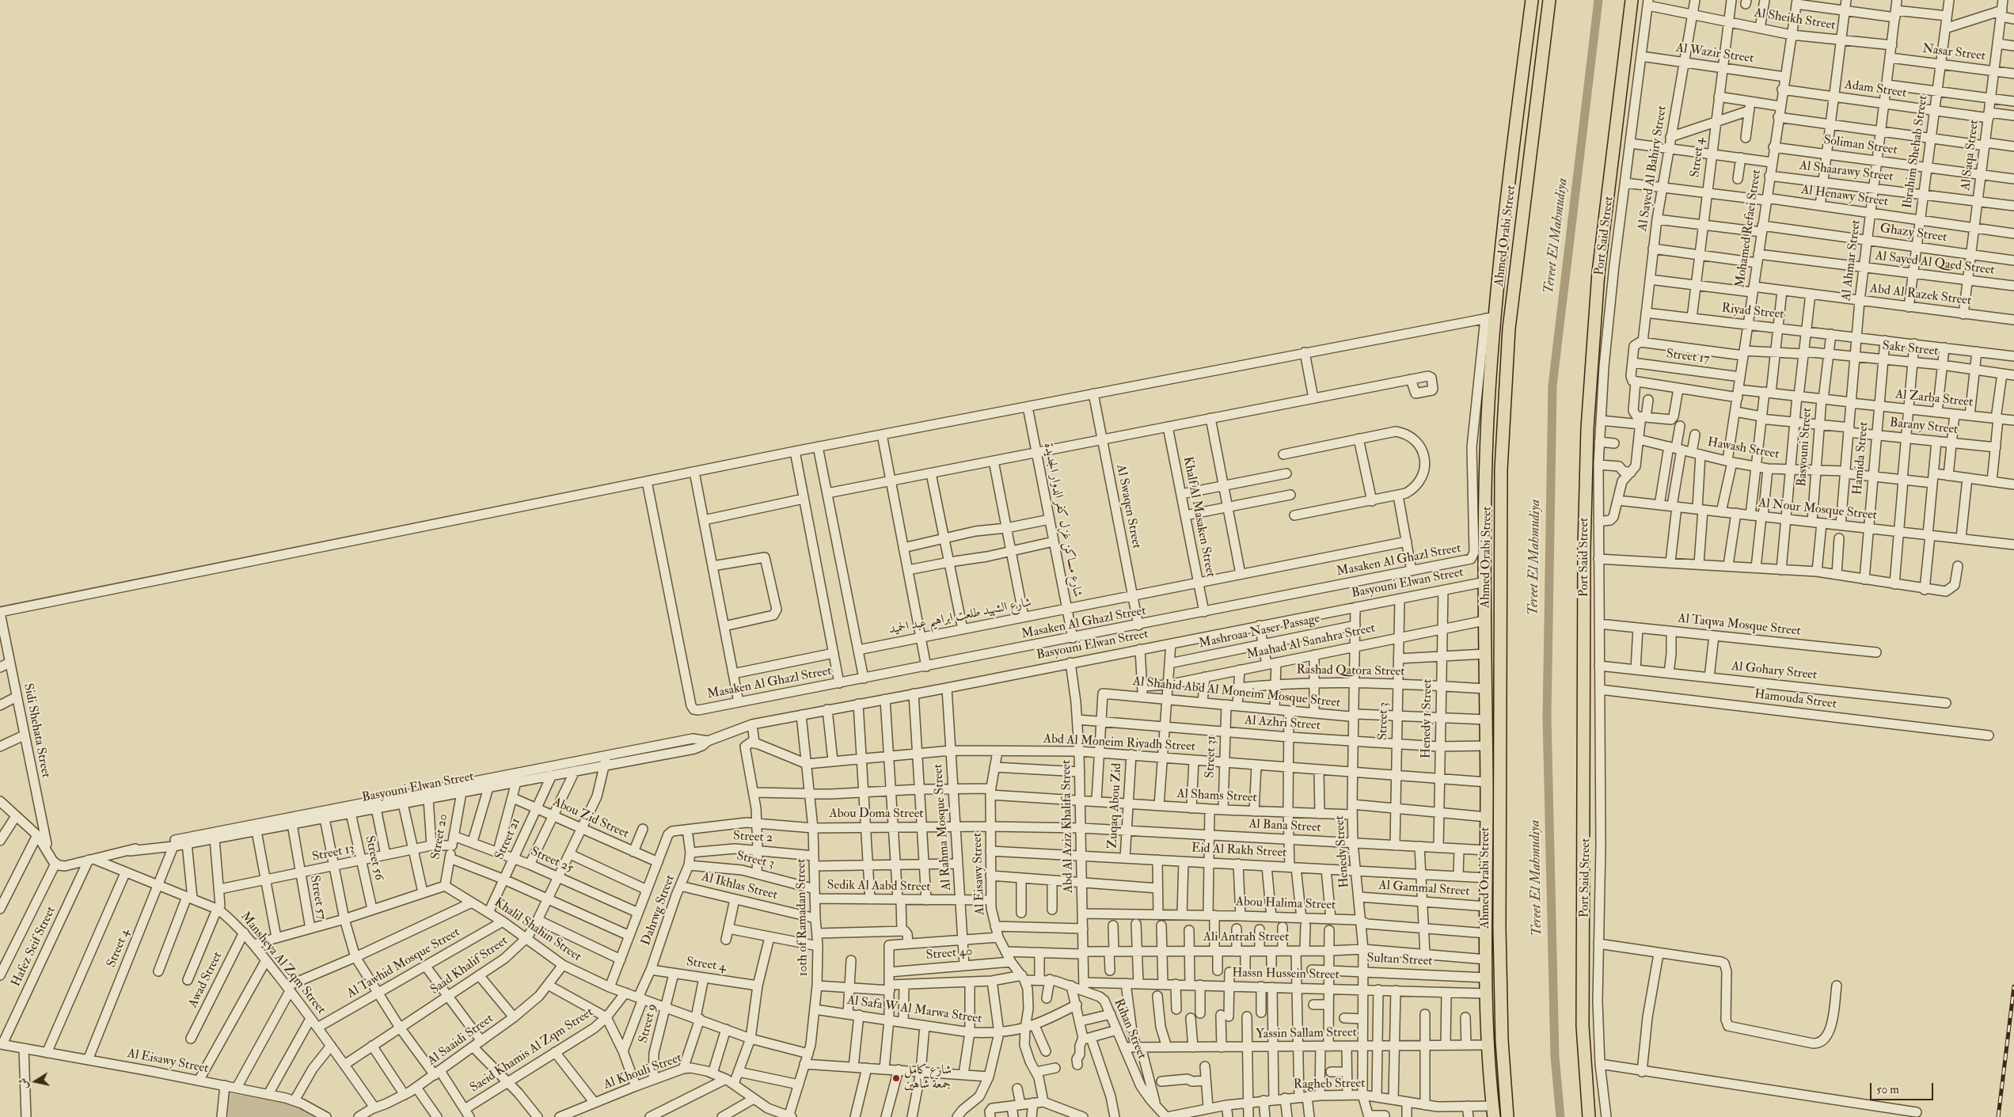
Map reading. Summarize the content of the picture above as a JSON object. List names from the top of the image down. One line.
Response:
{"streets":{"main road":["Ahmed Orabi Street","Port Said Street"],"street":["Al Sheikh Street","Nasar Street","Al Wazir Street","Adam Street","Soliman Street","Ibrahim Shehab Street","Al Saqa Street","Street 4","Al Sayed Al Bahiry Street","Al Shaarawy Street","Al Henawy Street","Mohamed Refaei Street","Ghazy Street","Al Ahmar Street","Al Sayed Al Qaed Street","Abd Al Razek Street","Riyad Street","Sakr Street","Street 17","Al Zarba Street","Barany Street","Basyouni Street","Hawash Street","Hamida Street","Al Swaqen Street","Al Nour Mosque Street","Khalf Al Masaken Street","شارع مساكن غزل كفر الدوار الجديدة","Masaken Al Ghazl Street","Basyouni Elwan Street","شارع الشهيد طلعت ابراهيم عبد الحميد","Al Taqwa Mosque Street","Mashroaa Naser Passage","Maahad Al Sanahra Street","Rashad Qatora Street","Al Gohary Street","Al Shahid Abd Al Moneim Mosque Street","Hamouda Street","Henedy 1 Street","Street 3","Al Azhri Street","Sidi Shehata Street","Abd Al Moneim Riyadh Street","Street 31","Al Shams Street","Zuqaq Abou Zid","Abou Doma Street","Abou Zid Street","Abd Al Aziz Khalifa Street","Al Bana Street","Al Rahma Mosque Street","Street 20","Street 2","Street 21","Eid Al Rakh Street","Henedy Street","Street 13","Street 56","Street 25","Al Eisawy Street","Al Ikhlas Street","Sedik Al Aabd Street","Al Gammal Street","Street 57","Abou Halima Street","Dahrwg Street","10th of Ramadan Street","Khalil Shahin Street","Ali Antrah Street","Hafez Seif Street","Street 40","Sultan Street","Mansheya Al Zqm Street","Al Tawhid Mosque Street","Saad Khalif Street","Hassn Hussein Street","Awad Street","Al Safa W Al Marwa Street","Street 9","Rihan Street","Yassin Sallam Street","Al Saaidi Street","Saeid Khamis Al Zqm Street","Al Khouli Street","Ragheb Street"]},"crossings":[["Al Sheikh Street","Street 4"],["Al Sheikh Street","Al Sayed Al Bahiry Street"],["Al Sheikh Street","Mohamed Refaei Street"],["Al Sheikh Street","Port Said Street"],["Al Sheikh Street","Al Ahmar Street"],["Nasar Street","Ibrahim Shehab Street"],["Nasar Street","Al Saqa Street"],["Nasar Street","Al Ahmar Street"],["Al Wazir Street","Street 4"],["Al Wazir Street","Al Sayed Al Bahiry Street"],["Al Wazir Street","Mohamed Refaei Street"],["Al Wazir Street","Port Said Street"],["Adam Street","Ibrahim Shehab Street"],["Adam Street","Al Saqa Street"],["Adam Street","Mohamed Refaei Street"],["Adam Street","Al Ahmar Street"],["Soliman Street","Ibrahim Shehab Street"],["Soliman Street","Al Saqa Street"],["Soliman Street","Mohamed Refaei Street"],["Soliman Street","Al Ahmar Street"],["Ibrahim Shehab Street","Al Shaarawy Street"],["Ibrahim Shehab Street","Al Henawy Street"],["Ibrahim Shehab Street","Ghazy Street"],["Ibrahim Shehab Street","Al Sayed Al Qaed Street"],["Ibrahim Shehab Street","Abd Al Razek Street"],["Al Saqa Street","Al Shaarawy Street"],["Al Saqa Street","Al Henawy Street"],["Al Saqa Street","Ghazy Street"],["Al Saqa Street","Al Sayed Al Qaed Street"],["Al Saqa Street","Abd Al Razek Street"],["Street 4","Al Henawy Street"],["Street 4","Ghazy Street"],["Street 4","Al Sayed Al Qaed Street"],["Street 4","Abd Al Razek Street"],["Street 4","Riyad Street"],["Street 4","Basyouni Elwan Street"],["Street 4","Al Eisawy Street"],["Street 4","Dahrwg Street"],["Street 4","Mansheya Al Zqm Street"],["Street 4","Street 9"],["Al Sayed Al Bahiry Street","Al Henawy Street"],["Al Sayed Al Bahiry Street","Ghazy Street"],["Al Sayed Al Bahiry Street","Al Sayed Al Qaed Street"],["Al Sayed Al Bahiry Street","Abd Al Razek Street"],["Al Sayed Al Bahiry Street","Riyad Street"],["Al Sayed Al Bahiry Street","Sakr Street"],["Al Shaarawy Street","Mohamed Refaei Street"],["Al Shaarawy Street","Al Ahmar Street"],["Al Henawy Street","Mohamed Refaei Street"],["Al Henawy Street","Port Said Street"],["Al Henawy Street","Al Ahmar Street"],["Mohamed Refaei Street","Ghazy Street"],["Mohamed Refaei Street","Al Sayed Al Qaed Street"],["Mohamed Refaei Street","Abd Al Razek Street"],["Mohamed Refaei Street","Riyad Street"],["Mohamed Refaei Street","Sakr Street"],["Mohamed Refaei Street","Street 17"],["Mohamed Refaei Street","Al Zarba Street"],["Mohamed Refaei Street","Barany Street"],["Mohamed Refaei Street","Hawash Street"],["Mohamed Refaei Street","Al Nour Mosque Street"],["Ghazy Street","Al Ahmar Street"],["Ahmed Orabi Street","Masaken Al Ghazl Street"],["Ahmed Orabi Street","Basyouni Elwan Street"],["Ahmed Orabi Street","Maahad Al Sanahra Street"],["Ahmed Orabi Street","Rashad Qatora Street"],["Ahmed Orabi Street","Al Shahid Abd Al Moneim Mosque Street"],["Ahmed Orabi Street","Al Azhri Street"],["Ahmed Orabi Street","Abd Al Moneim Riyadh Street"],["Ahmed Orabi Street","Al Bana Street"],["Ahmed Orabi Street","Eid Al Rakh Street"],["Ahmed Orabi Street","Al Gammal Street"],["Ahmed Orabi Street","Abou Halima Street"],["Ahmed Orabi Street","Ali Antrah Street"],["Ahmed Orabi Street","Sultan Street"],["Ahmed Orabi Street","Hassn Hussein Street"],["Ahmed Orabi Street","Yassin Sallam Street"],["Ahmed Orabi Street","Ragheb Street"],["Port Said Street","Al Taqwa Mosque Street"],["Port Said Street","Al Gohary Street"],["Port Said Street","Hamouda Street"],["Al Ahmar Street","Al Sayed Al Qaed Street"],["Al Ahmar Street","Abd Al Razek Street"],["Al Ahmar Street","Riyad Street"],["Al Ahmar Street","Sakr Street"],["Al Ahmar Street","Al Zarba Street"],["Al Ahmar Street","Barany Street"],["Al Ahmar Street","Hawash Street"],["Al Ahmar Street","Al Nour Mosque Street"],["Riyad Street","Basyouni Street"],["Riyad Street","Hamida Street"],["Sakr Street","Basyouni Street"],["Sakr Street","Hamida Street"],["Al Zarba Street","Basyouni Street"],["Al Zarba Street","Hamida Street"],["Barany Street","Basyouni Street"],["Barany Street","Hamida Street"],["Basyouni Street","Hawash Street"],["Basyouni Street","Al Nour Mosque Street"],["Hawash Street","Hamida Street"],["Hamida Street","Al Nour Mosque Street"],["Al Swaqen Street","Masaken Al Ghazl Street"],["Al Swaqen Street","شارع الشهيد طلعت ابراهيم عبد الحميد"],["Khalf Al Masaken Street","Masaken Al Ghazl Street"],["Khalf Al Masaken Street","شارع الشهيد طلعت ابراهيم عبد الحميد"],["شارع مساكن غزل كفر الدوار الجديدة","Masaken Al Ghazl Street"],["شارع مساكن غزل كفر الدوار الجديدة","شارع الشهيد طلعت ابراهيم عبد الحميد"],["Basyouni Elwan Street","Henedy 1 Street"],["Basyouni Elwan Street","Street 3"],["Basyouni Elwan Street","Abd Al Aziz Khalifa Street"],["Basyouni Elwan Street","Al Rahma Mosque Street"],["Basyouni Elwan Street","Street 20"],["Basyouni Elwan Street","Street 21"],["Basyouni Elwan Street","Henedy Street"],["Basyouni Elwan Street","Street 56"],["Basyouni Elwan Street","Street 57"],["Basyouni Elwan Street","10th of Ramadan Street"],["Basyouni Elwan Street","Hafez Seif Street"],["Basyouni Elwan Street","Mansheya Al Zqm Street"],["Basyouni Elwan Street","Saad Khalif Street"],["Mashroaa Naser Passage","Henedy Street"],["Maahad Al Sanahra Street","Henedy 1 Street"],["Maahad Al Sanahra Street","Street 3"],["Maahad Al Sanahra Street","Henedy Street"],["Rashad Qatora Street","Henedy 1 Street"],["Rashad Qatora Street","Street 3"],["Rashad Qatora Street","Henedy Street"],["Al Shahid Abd Al Moneim Mosque Street","Henedy 1 Street"],["Al Shahid Abd Al Moneim Mosque Street","Street 3"],["Al Shahid Abd Al Moneim Mosque Street","Al Azhri Street"],["Al Shahid Abd Al Moneim Mosque Street","Street 31"],["Al Shahid Abd Al Moneim Mosque Street","Henedy Street"],["Henedy 1 Street","Al Azhri Street"],["Henedy 1 Street","Abd Al Moneim Riyadh Street"],["Henedy 1 Street","Al Bana Street"],["Street 3","Al Azhri Street"],["Street 3","Abd Al Moneim Riyadh Street"],["Street 3","Al Bana Street"],["Street 3","Dahrwg Street"],["Street 3","10th of Ramadan Street"],["Al Azhri Street","Street 31"],["Al Azhri Street","Abd Al Aziz Khalifa Street"],["Al Azhri Street","Henedy Street"],["Abd Al Moneim Riyadh Street","Street 31"],["Abd Al Moneim Riyadh Street","Zuqaq Abou Zid"],["Abd Al Moneim Riyadh Street","Abd Al Aziz Khalifa Street"],["Abd Al Moneim Riyadh Street","Al Rahma Mosque Street"],["Abd Al Moneim Riyadh Street","Henedy Street"],["Abd Al Moneim Riyadh Street","Al Eisawy Street"],["Abd Al Moneim Riyadh Street","10th of Ramadan Street"],["Street 31","Al Shams Street"],["Al Shams Street","Zuqaq Abou Zid"],["Al Shams Street","Abd Al Aziz Khalifa Street"],["Al Shams Street","Al Rahma Mosque Street"],["Al Shams Street","Henedy Street"],["Al Shams Street","Al Eisawy Street"],["Al Shams Street","10th of Ramadan Street"],["Zuqaq Abou Zid","Al Bana Street"],["Zuqaq Abou Zid","Eid Al Rakh Street"],["Abou Doma Street","Abou Zid Street"],["Abou Doma Street","Abd Al Aziz Khalifa Street"],["Abou Doma Street","Al Bana Street"],["Abou Doma Street","Al Rahma Mosque Street"],["Abou Doma Street","Al Eisawy Street"],["Abou Doma Street","Dahrwg Street"],["Abou Doma Street","10th of Ramadan Street"],["Abou Zid Street","Street 21"],["Abou Zid Street","Saad Khalif Street"],["Abd Al Aziz Khalifa Street","Al Bana Street"],["Abd Al Aziz Khalifa Street","Eid Al Rakh Street"],["Abd Al Aziz Khalifa Street","Abou Halima Street"],["Abd Al Aziz Khalifa Street","Ali Antrah Street"],["Abd Al Aziz Khalifa Street","Hassn Hussein Street"],["Abd Al Aziz Khalifa Street","Rihan Street"],["Al Bana Street","Henedy Street"],["Al Rahma Mosque Street","Sedik Al Aabd Street"],["Al Rahma Mosque Street","Street 40"],["Street 20","Street 13"],["Street 20","Street 25"],["Street 20","Khalil Shahin Street"],["Street 2","Dahrwg Street"],["Street 2","10th of Ramadan Street"],["Street 21","Street 25"],["Street 21","Khalil Shahin Street"],["Eid Al Rakh Street","Henedy Street"],["Eid Al Rakh Street","Al Eisawy Street"],["Henedy Street","Al Gammal Street"],["Henedy Street","Abou Halima Street"],["Henedy Street","Ali Antrah Street"],["Henedy Street","Sultan Street"],["Henedy Street","Hassn Hussein Street"],["Henedy Street","Yassin Sallam Street"],["Henedy Street","Ragheb Street"],["Street 13","Street 56"],["Street 13","Street 57"],["Street 25","Saad Khalif Street"],["Al Eisawy Street","Sedik Al Aabd Street"],["Al Eisawy Street","Ali Antrah Street"],["Al Eisawy Street","Hafez Seif Street"],["Al Eisawy Street","Street 40"],["Al Eisawy Street","Al Safa W Al Marwa Street"],["Al Eisawy Street","Rihan Street"],["Al Ikhlas Street","Dahrwg Street"],["Al Ikhlas Street","10th of Ramadan Street"],["Sedik Al Aabd Street","10th of Ramadan Street"],["Dahrwg Street","Khalil Shahin Street"],["10th of Ramadan Street","Khalil Shahin Street"],["10th of Ramadan Street","Al Safa W Al Marwa Street"],["10th of Ramadan Street","Rihan Street"],["10th of Ramadan Street","Al Khouli Street"],["Khalil Shahin Street","Al Tawhid Mosque Street"],["Khalil Shahin Street","Saad Khalif Street"],["Khalil Shahin Street","Street 9"],["Khalil Shahin Street","Al Saaidi Street"],["Khalil Shahin Street","Saeid Khamis Al Zqm Street"],["Hafez Seif Street","Mansheya Al Zqm Street"],["Mansheya Al Zqm Street","Al Tawhid Mosque Street"],["Mansheya Al Zqm Street","Saad Khalif Street"],["Mansheya Al Zqm Street","Awad Street"],["Mansheya Al Zqm Street","Al Saaidi Street"],["Hassn Hussein Street","Rihan Street"],["Street 9","Al Khouli Street"],["Rihan Street","Yassin Sallam Street"],["Rihan Street","Ragheb Street"]],"water":["Tereet El Mahmudiya"],"places":["شارع كامل جمعة شاهين"],"scale_bar":"50 m","north":"left"}
